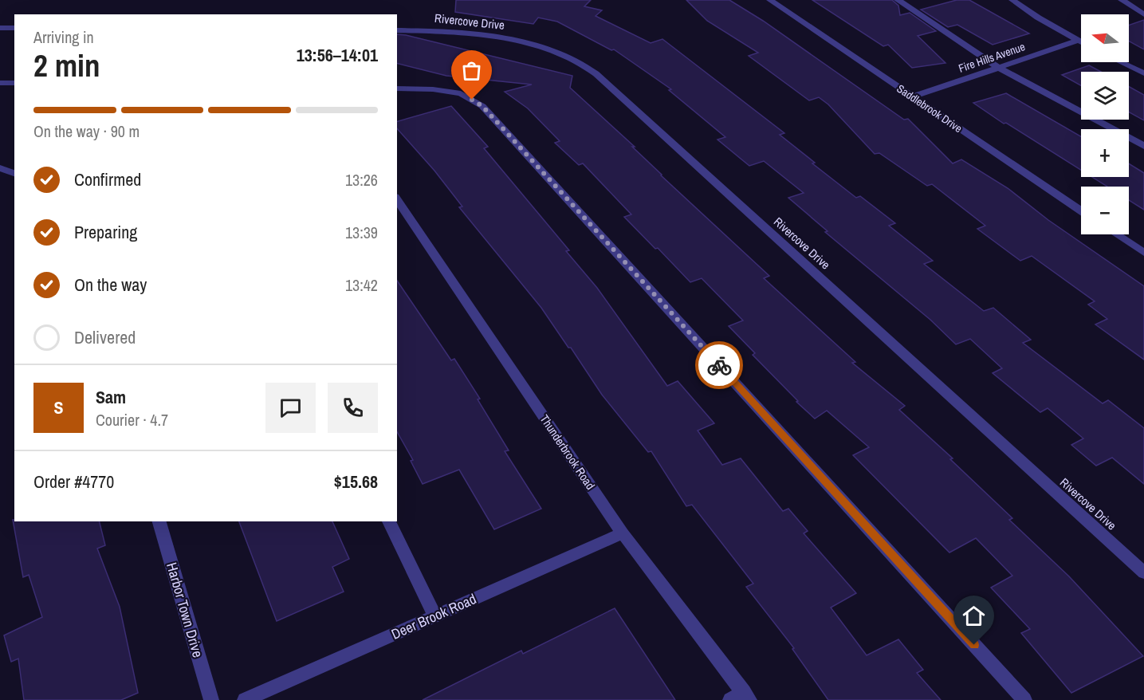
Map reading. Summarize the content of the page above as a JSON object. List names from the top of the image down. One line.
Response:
{"streets":{"street":["Rivercove Drive","Fire Hills Avenue","Saddlebrook Drive","Thunderbrook Road","Harbor Town Drive","Deer Brook Road"]},"crossings":[["Fire Hills Avenue","Saddlebrook Drive"],["Thunderbrook Road","Deer Brook Road"]],"north":"left","page":{"map_buttons":["+","−"],"heading":["2 min","Arriving in","13:56–14:01"],"panel":["Sam","Courier · 4.7","Order #4770","$15.68"],"bar":"On the way · 90 m","list":[["Confirmed","13:26"],["Preparing","13:39"],["On the way","13:42"],"Delivered"],"round":"S"}}
